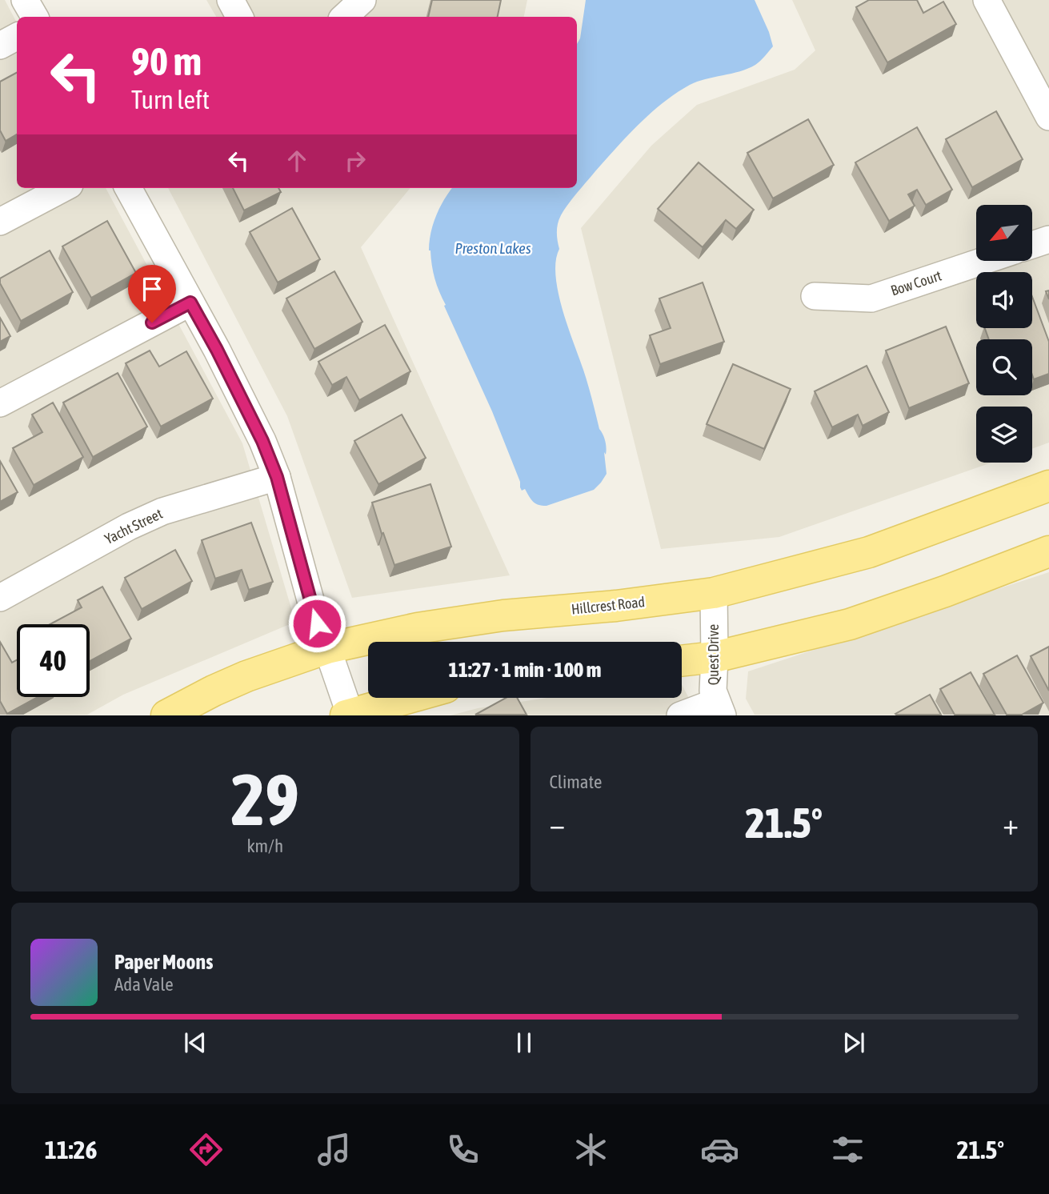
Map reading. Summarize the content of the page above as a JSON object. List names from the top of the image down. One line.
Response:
{"streets":{"main road":["Hillcrest Road"],"street":["Bow Court","Yacht Street","Quest Drive"]},"crossings":[["Hillcrest Road","Quest Drive"]],"water":["Preston Lakes"],"north":"bottom left","page":{"turn":["90 m","Turn left"],"limit":"40","trip":"11:27 · 1 min · 100 m","tile":[["29","km/h"],"Climate"],"heat":["−","21.5°","+"],"song":["Paper Moons","Ada Vale"],"tabs":["11:26","21.5°"]}}
